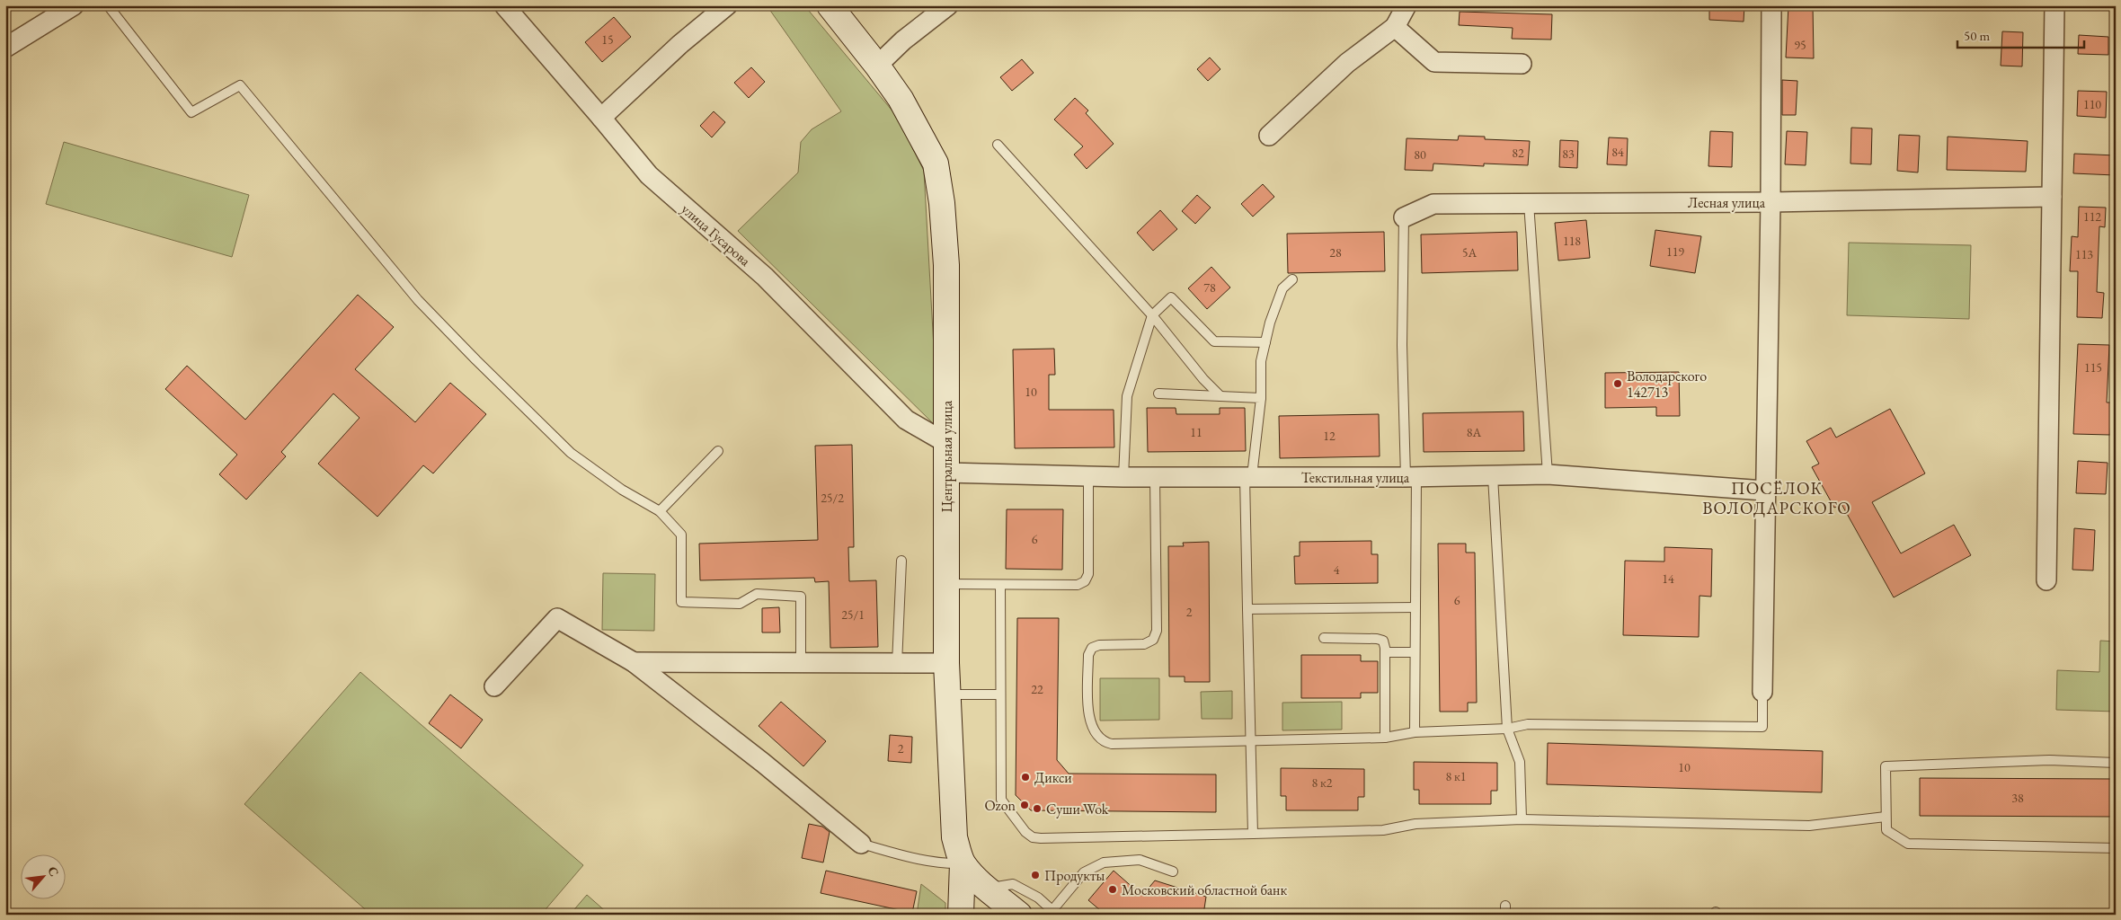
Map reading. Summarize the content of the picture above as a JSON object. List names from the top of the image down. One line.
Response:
{"streets":{"main road":["Центральная улица"],"street":["Лесная улица","улица Гусарова","Текстильная улица"]},"crossings":[["улица Гусарова","Центральная улица"],["Центральная улица","Текстильная улица"]],"districts":["ПОСЁЛОК ВОЛОДАРСКОГО"],"places":["Володарского 142713","Дикси","Ozon","Суши Wok","Продукты","Московский областной банк"],"house_numbers":["15","95","110","84","82","83","80","112","118","119","28","5А","113","78","115","10","11","8А","12","25/2","6","4","14","6","2","25/1","22","2","10","8 к1","8 к2","38"],"scale_bar":"50 m","north":"top right"}
